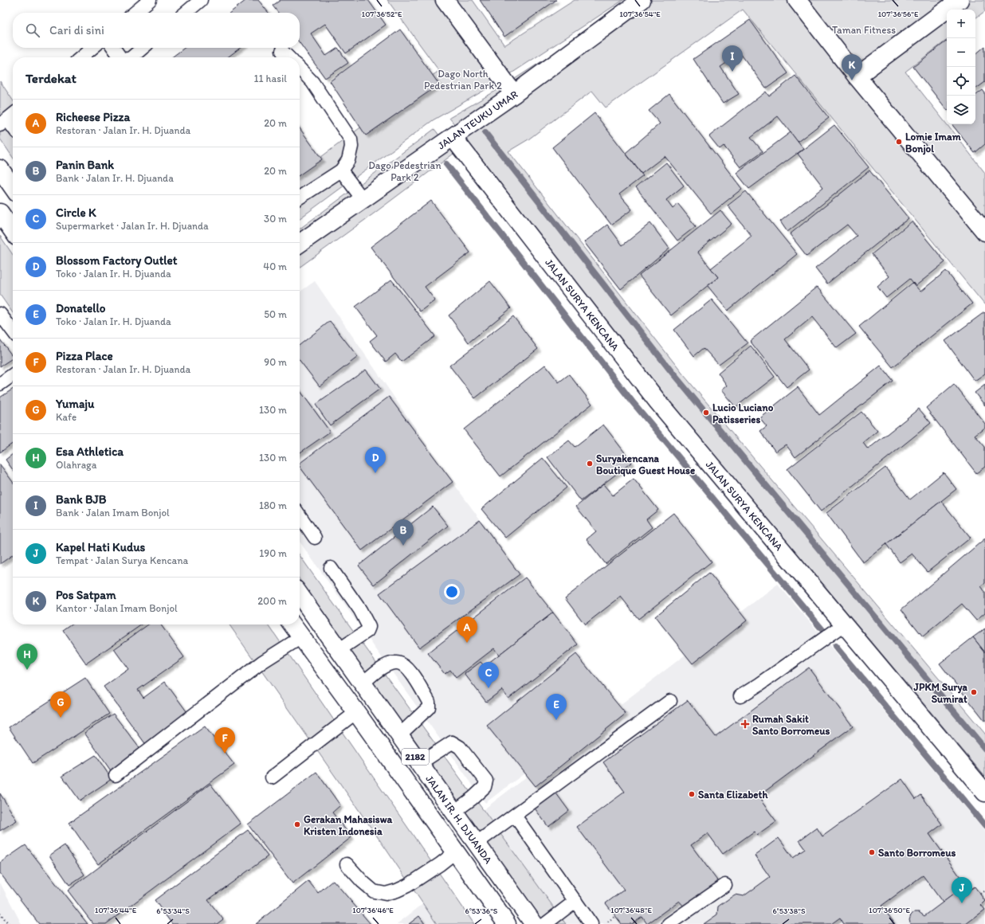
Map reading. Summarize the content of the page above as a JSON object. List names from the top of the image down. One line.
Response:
{"streets":{"street":["JALAN TEUKU UMAR","JALAN SURYA KENCANA","2182","JALAN IR. H. DJUANDA"]},"crossings":[["JALAN TEUKU UMAR","JALAN SURYA KENCANA"]],"parks":["Taman Fitness","Dago North Pedestrian Park 2","Dago Pedestrian Park 2"],"places":{"other":["Lomie Imam Bonjol","Lucio Luciano Patisseries","Suryakencana Boutique Guest House","JPKM Surya Sumirat","Santa Elizabeth","Gerakan Mahasiswa Kristen Indonesia","Santo Borromeus"],"health":["Rumah Sakit Santo Borromeus"]},"page":{"map_buttons":["+","−"],"search":"Cari di sini","pins":["I","K","D","B","A","H","C","G","E","F","J"],"heading":["Terdekat","11 hasil"],"list":[{"mark":"A","name":"Richeese Pizza","note":"Restoran · Jalan Ir. H. Djuanda","value":"20 m"},{"mark":"B","name":"Panin Bank","note":"Bank · Jalan Ir. H. Djuanda","value":"20 m"},{"mark":"C","name":"Circle K","note":"Supermarket · Jalan Ir. H. Djuanda","value":"30 m"},{"mark":"D","name":"Blossom Factory Outlet","note":"Toko · Jalan Ir. H. Djuanda","value":"40 m"},{"mark":"E","name":"Donatello","note":"Toko · Jalan Ir. H. Djuanda","value":"50 m"},{"mark":"F","name":"Pizza Place","note":"Restoran · Jalan Ir. H. Djuanda","value":"90 m"},{"mark":"G","name":"Yumaju","note":"Kafe","value":"130 m"},{"mark":"H","name":"Esa Athletica","note":"Olahraga","value":"130 m"},{"mark":"I","name":"Bank BJB","note":"Bank · Jalan Imam Bonjol","value":"180 m"},{"mark":"J","name":"Kapel Hati Kudus","note":"Tempat · Jalan Surya Kencana","value":"190 m"},{"mark":"K","name":"Pos Satpam","note":"Kantor · Jalan Imam Bonjol","value":"200 m"}]},"coordinates":["107°36'52\"E","107°36'54\"E","107°36'56\"E","107°36'44\"E","107°36'46\"E","107°36'48\"E","107°36'50\"E","6°53'34\"S","6°53'36\"S","6°53'38\"S"]}
